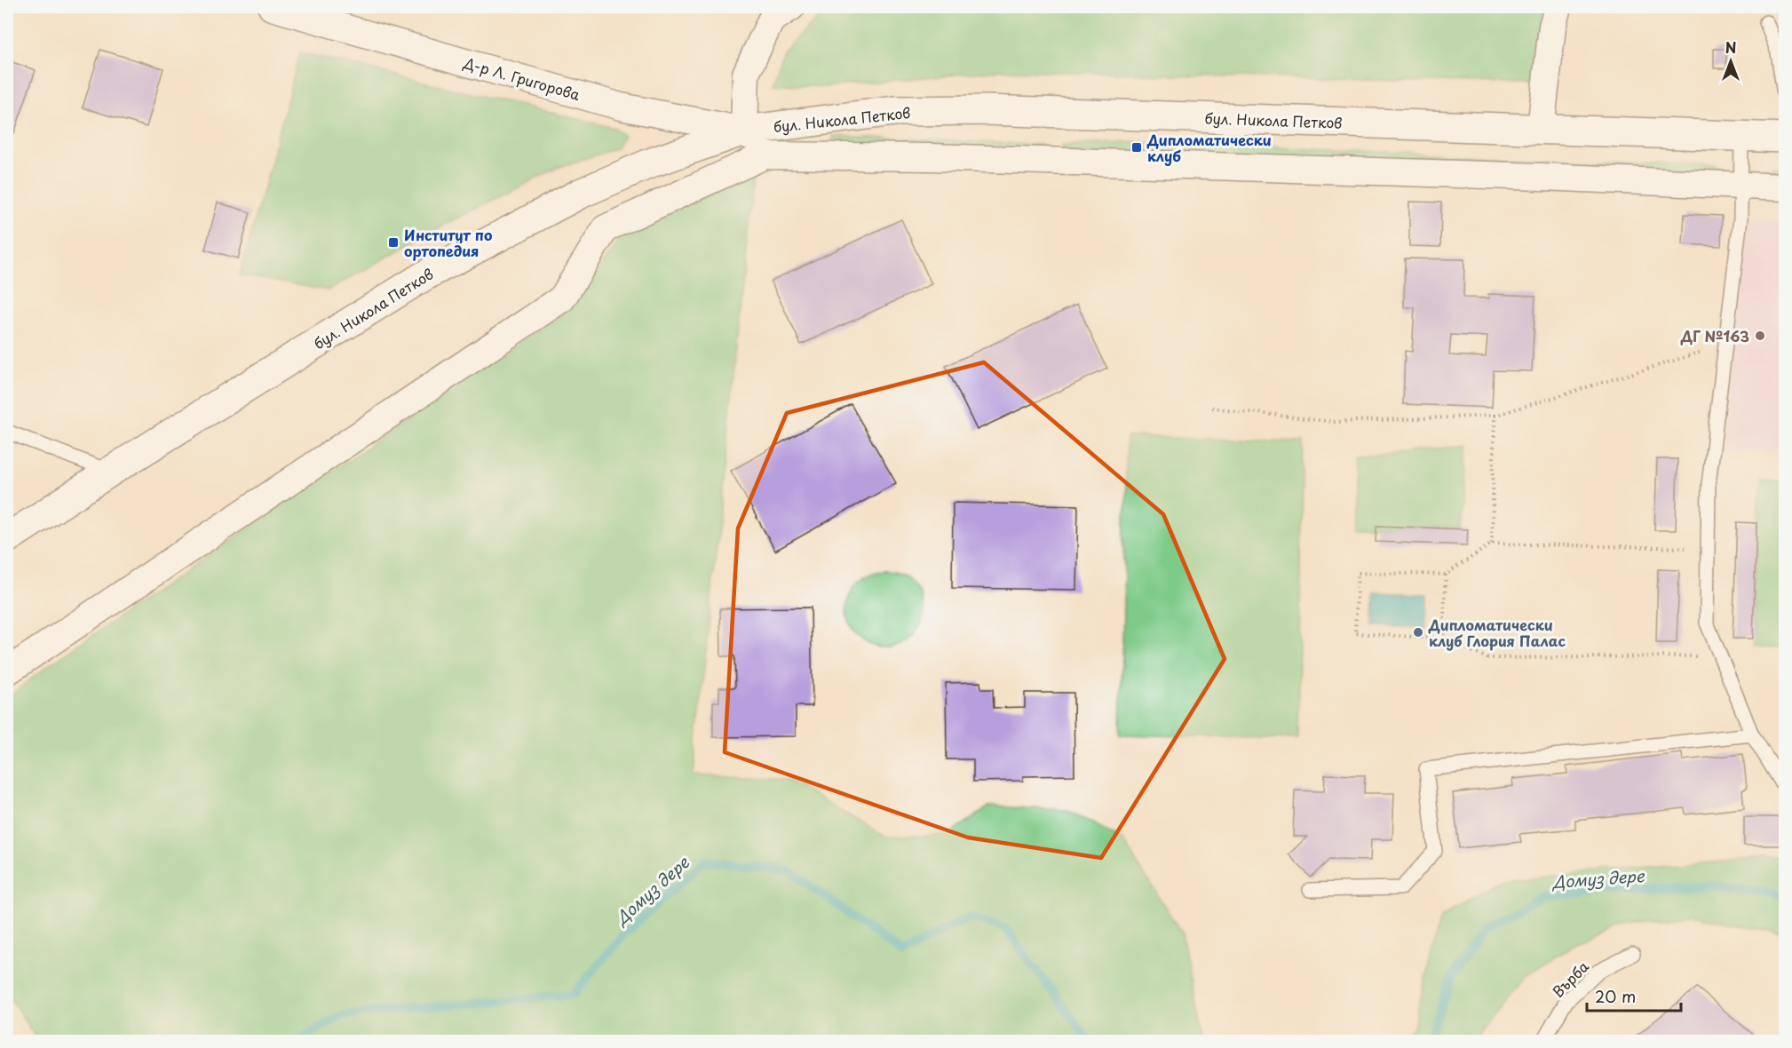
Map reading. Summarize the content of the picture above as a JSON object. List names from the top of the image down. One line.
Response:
{"streets":{"street":["Д-р Л. Григорова","бул. Никола Петков"],"lane":["Върба"]},"crossings":[["Д-р Л. Григорова","бул. Никола Петков"]],"water":["Домуз дере"],"places":{"transit":["Дипломатически клуб","Институт по ортопедия"],"other":["ДГ №163","Дипломатически клуб Глория Палас"]},"scale_bar":"20 m","north":"top"}
